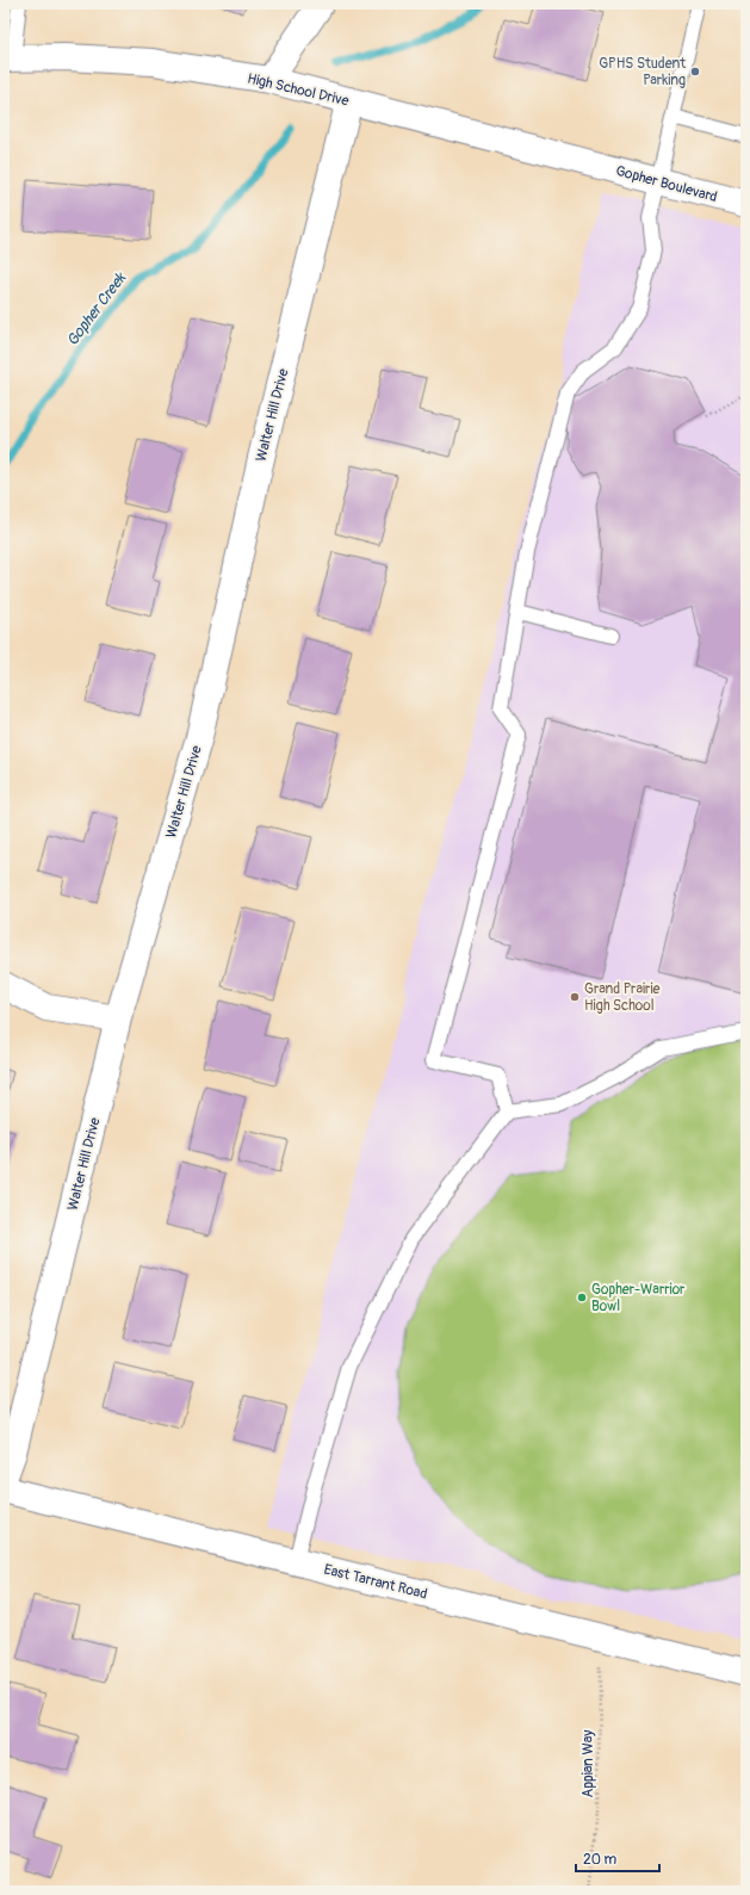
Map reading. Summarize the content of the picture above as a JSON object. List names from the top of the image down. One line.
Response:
{"streets":{"street":["High School Drive","Gopher Boulevard","Walter Hill Drive","East Tarrant Road"],"path":["Appian Way"]},"crossings":[["High School Drive","Gopher Boulevard"],["High School Drive","Walter Hill Drive"],["East Tarrant Road","Appian Way"]],"water":["Gopher Creek"],"places":["GPHS Student Parking","Grand Prairie High School","Gopher-Warrior Bowl"],"scale_bar":"20 m"}
